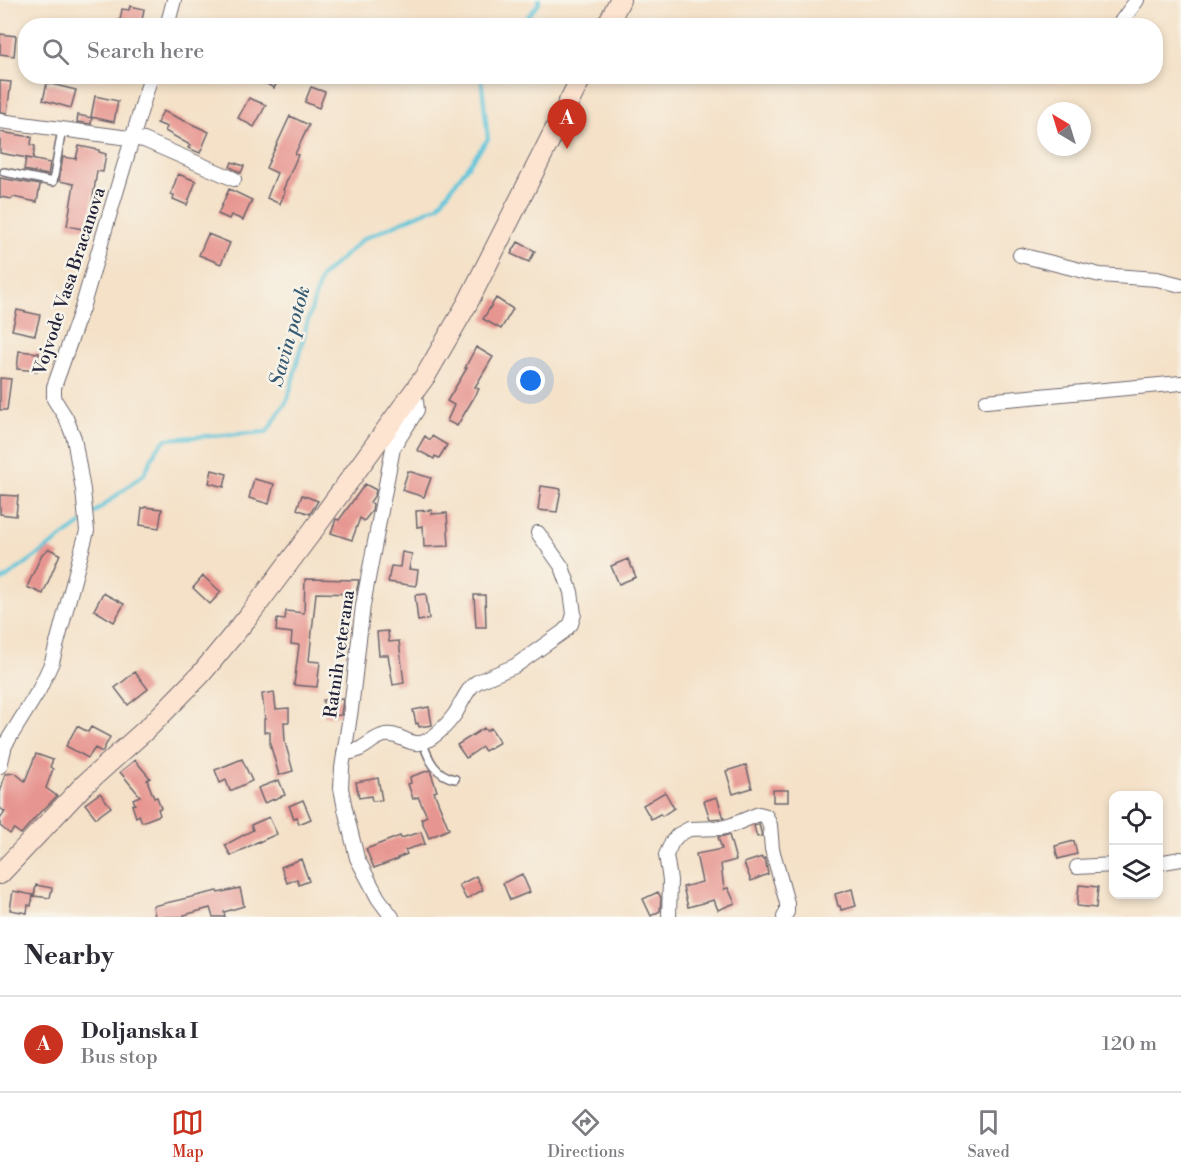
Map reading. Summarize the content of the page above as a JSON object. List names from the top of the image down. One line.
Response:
{"streets":{"street":["Vojvode Vasa Bracanova","Ratnih veterana"]},"water":["Savin potok"],"north":"top left","page":{"search":"Search here","pins":"A","heading":"Nearby","list":[{"mark":"A","name":"Doljanska I","note":"Bus stop","value":"120 m"}],"nav":["Map","Directions","Saved"]}}
